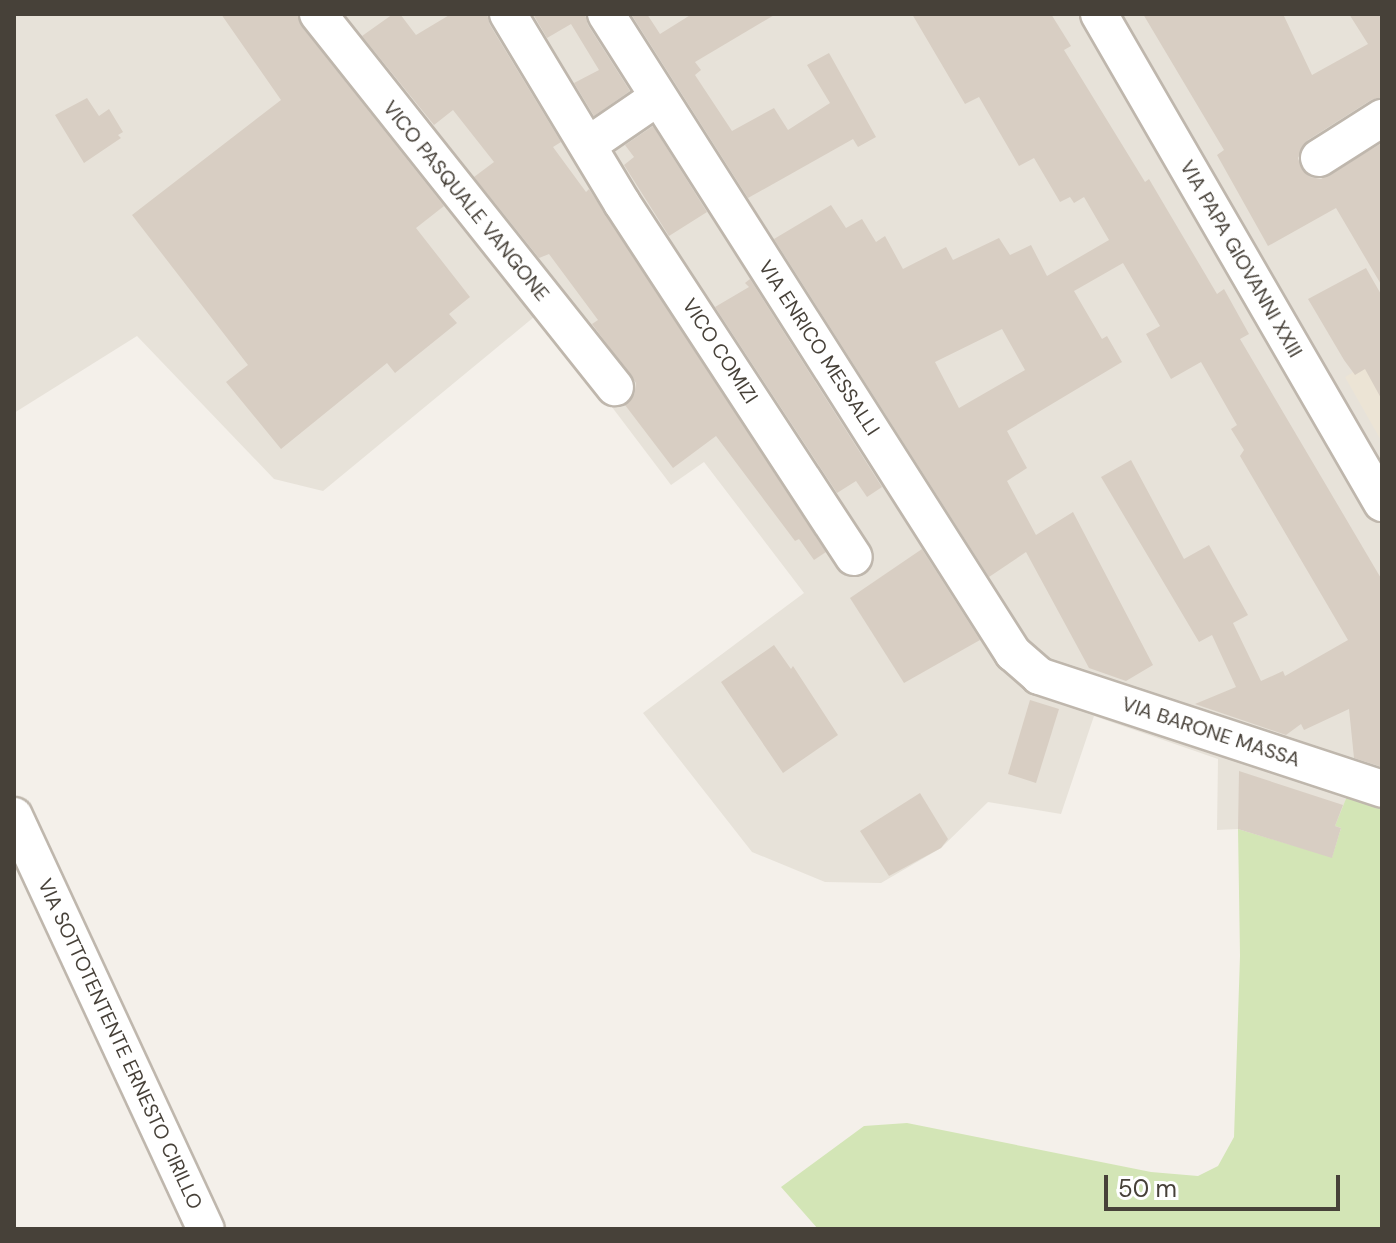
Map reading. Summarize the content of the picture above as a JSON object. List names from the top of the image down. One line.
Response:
{"streets":{"street":["VICO PASQUALE VANGONE","VIA PAPA GIOVANNI XXIII","VIA ENRICO MESSALLI","VICO COMIZI","VIA BARONE MASSA","VIA SOTTOTENTENTE ERNESTO CIRILLO"]},"crossings":[["VIA ENRICO MESSALLI","VIA BARONE MASSA"]],"scale_bar":"50 m"}
